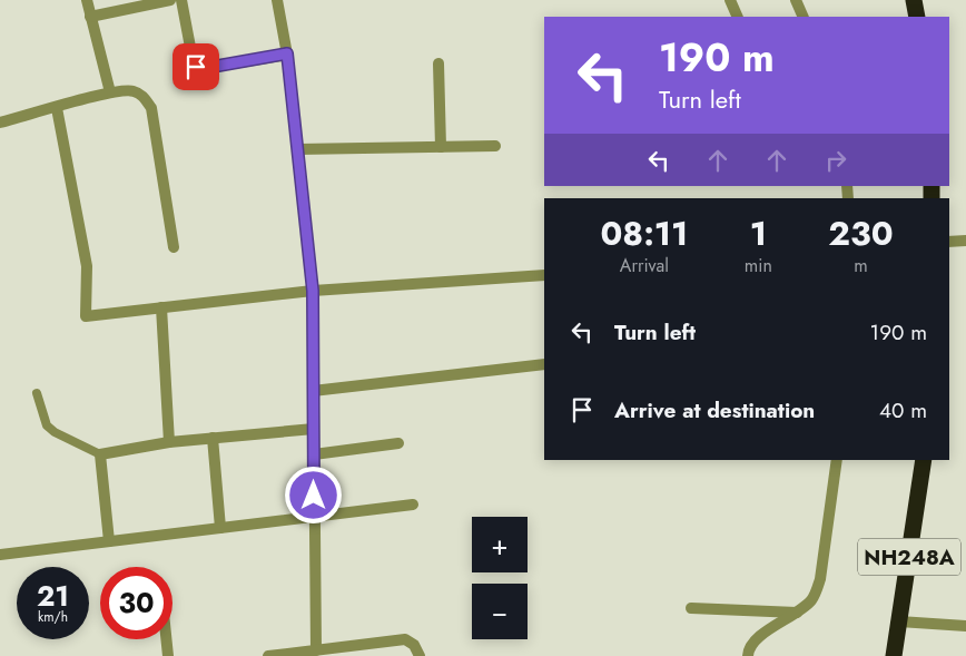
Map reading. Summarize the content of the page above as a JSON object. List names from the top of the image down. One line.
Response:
{"streets":{"highway":["NH248A"]},"page":{"turn":["190 m","Turn left"],"eta":["08:11","Arrival","1","min","230","m"],"list":[{"name":"Turn left","value":"190 m"},{"name":"Arrive at destination","value":"40 m"}],"map_buttons":["+","−"],"speed":"21 km/h","limit":"30"}}
